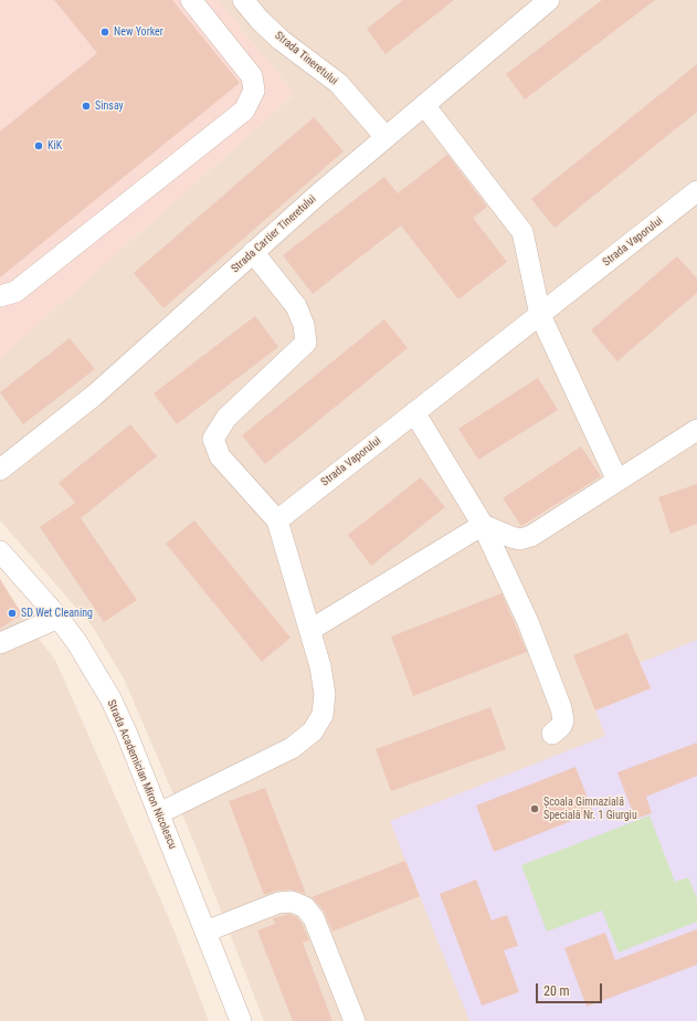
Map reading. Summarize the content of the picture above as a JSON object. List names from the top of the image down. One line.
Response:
{"streets":{"street":["Strada Tineretului","Strada Cartier Tineretului","Strada Vaporului","Strada Academician Miron Nicolescu"]},"crossings":[["Strada Tineretului","Strada Cartier Tineretului"]],"places":["New Yorker","Sinsay","KiK","SD Wet Cleaning","Școala Gimnazială Specială Nr. 1 Giurgiu"],"scale_bar":"20 m"}
